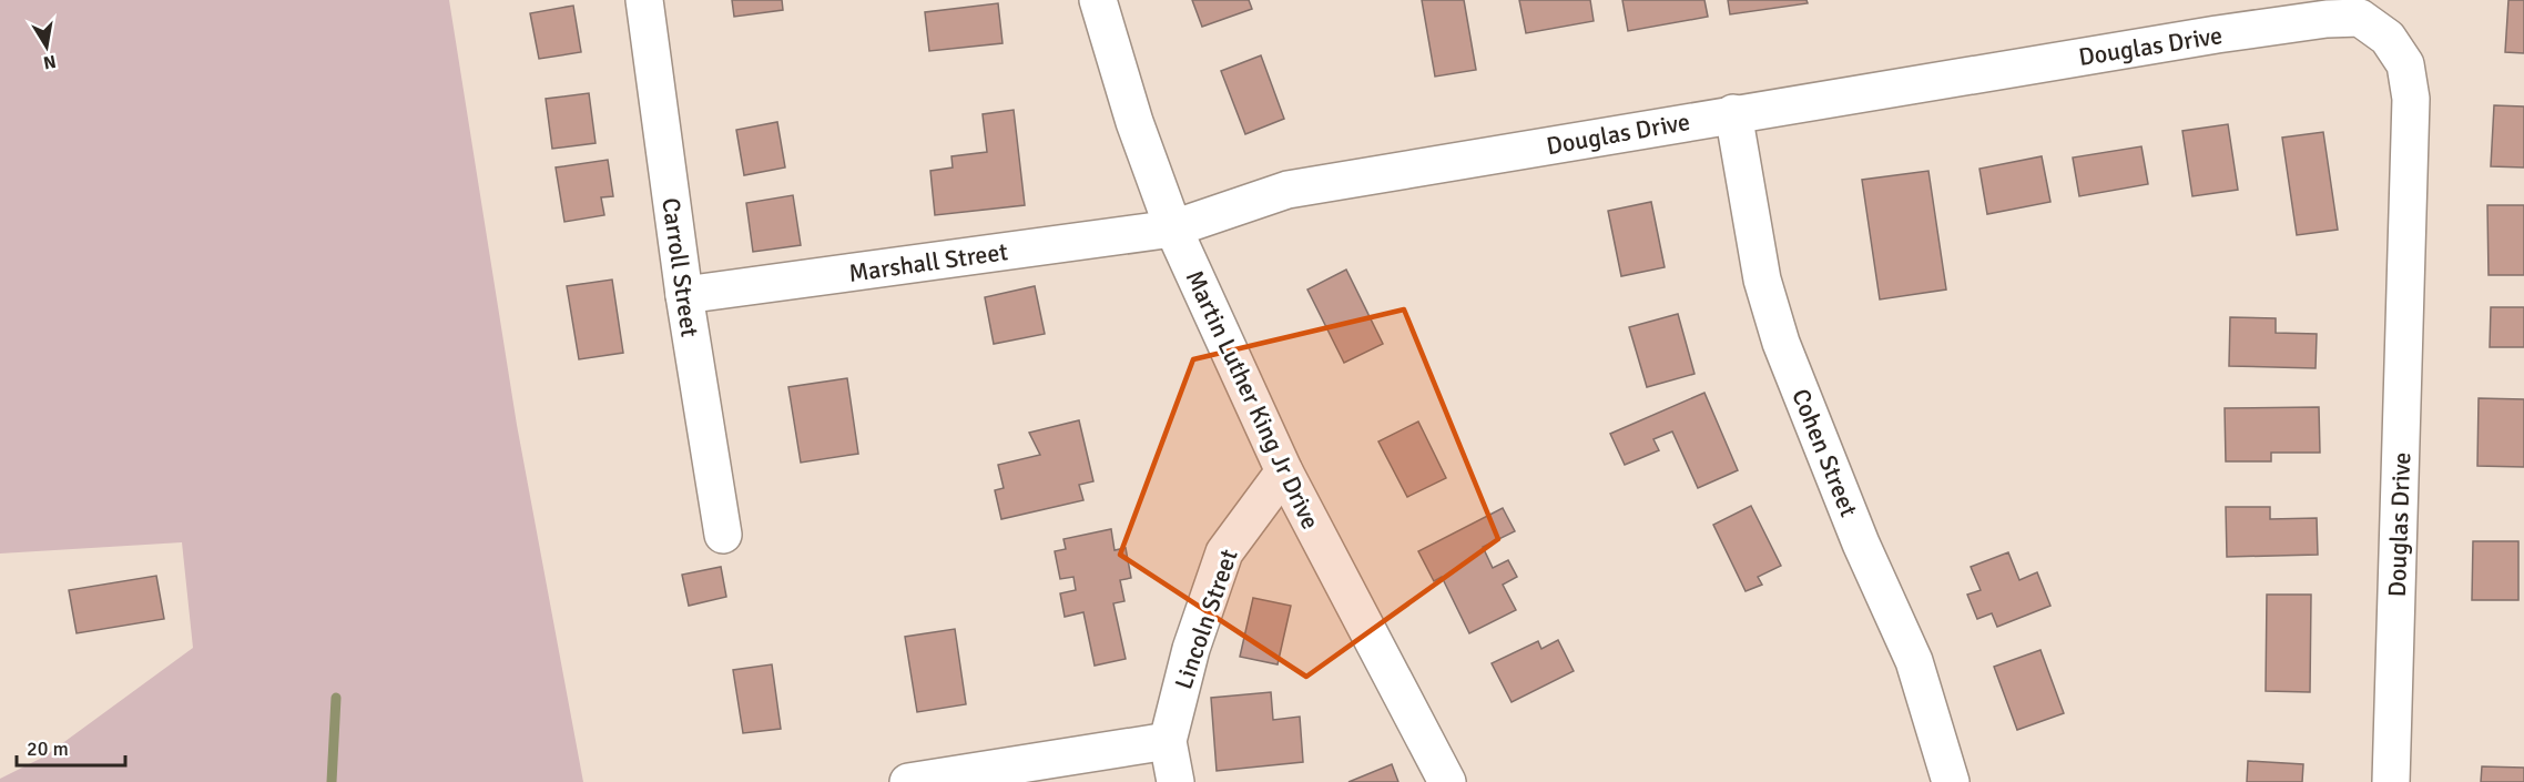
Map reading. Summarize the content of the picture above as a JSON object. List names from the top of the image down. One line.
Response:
{"streets":{"street":["Douglas Drive","Marshall Street","Carroll Street","Martin Luther King Jr Drive","Cohen Street","Lincoln Street"]},"crossings":[["Douglas Drive","Marshall Street"],["Douglas Drive","Martin Luther King Jr Drive"],["Douglas Drive","Cohen Street"],["Marshall Street","Carroll Street"],["Marshall Street","Martin Luther King Jr Drive"],["Martin Luther King Jr Drive","Lincoln Street"]],"scale_bar":"20 m","north":"bottom"}
